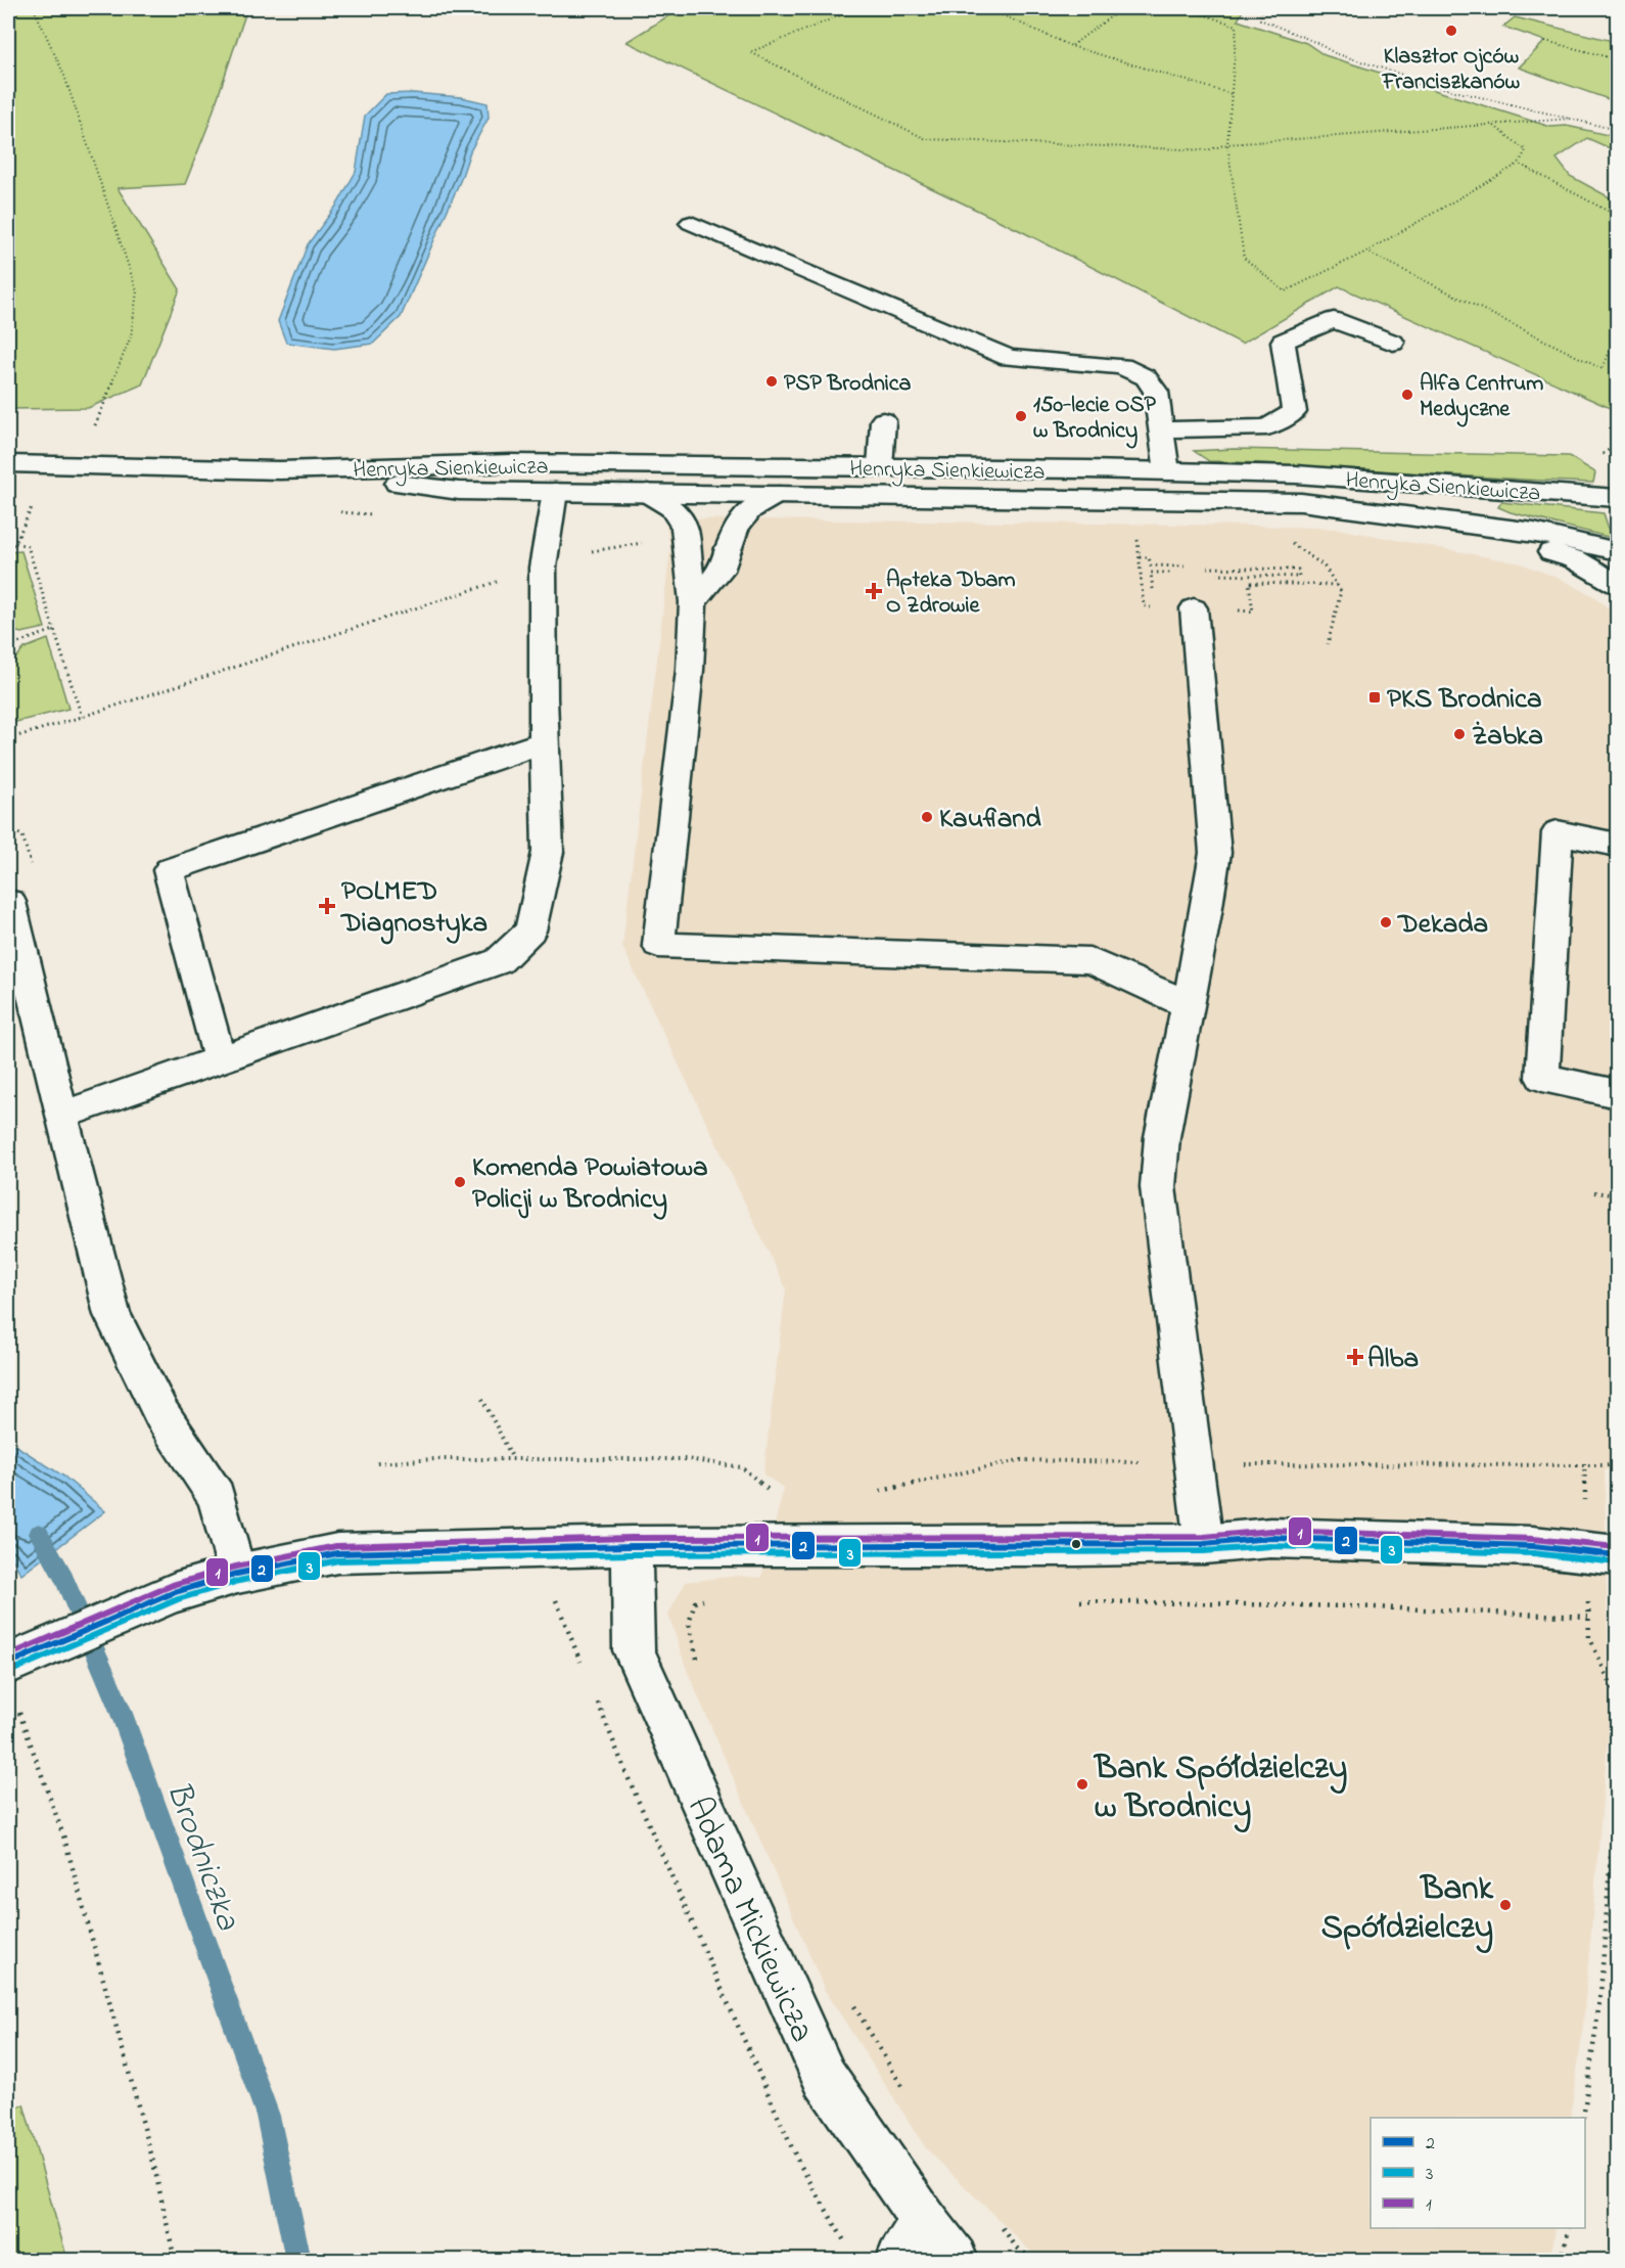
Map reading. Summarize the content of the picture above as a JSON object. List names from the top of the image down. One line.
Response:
{"streets":{"main road":["Henryka Sienkiewicza","Adama Mickiewicza"]},"water":["Brodniczka"],"places":{"other":["Klasztor Ojców Franciszkanów","PSP Brodnica","Alfa Centrum Medyczne","150-lecie OSP w Brodnicy","Żabka","Kaufland","Dekada","Komenda Powiatowa Policji w Brodnicy","Bank Spółdzielczy w Brodnicy","Bank Spółdzielczy"],"health":["Apteka Dbam O Zdrowie","POLMED Diagnostyka","Alba"],"transit":["PKS Brodnica"]},"lines":["transit line 1","transit line 2","transit line 3"],"legend":["2","3","1"]}
